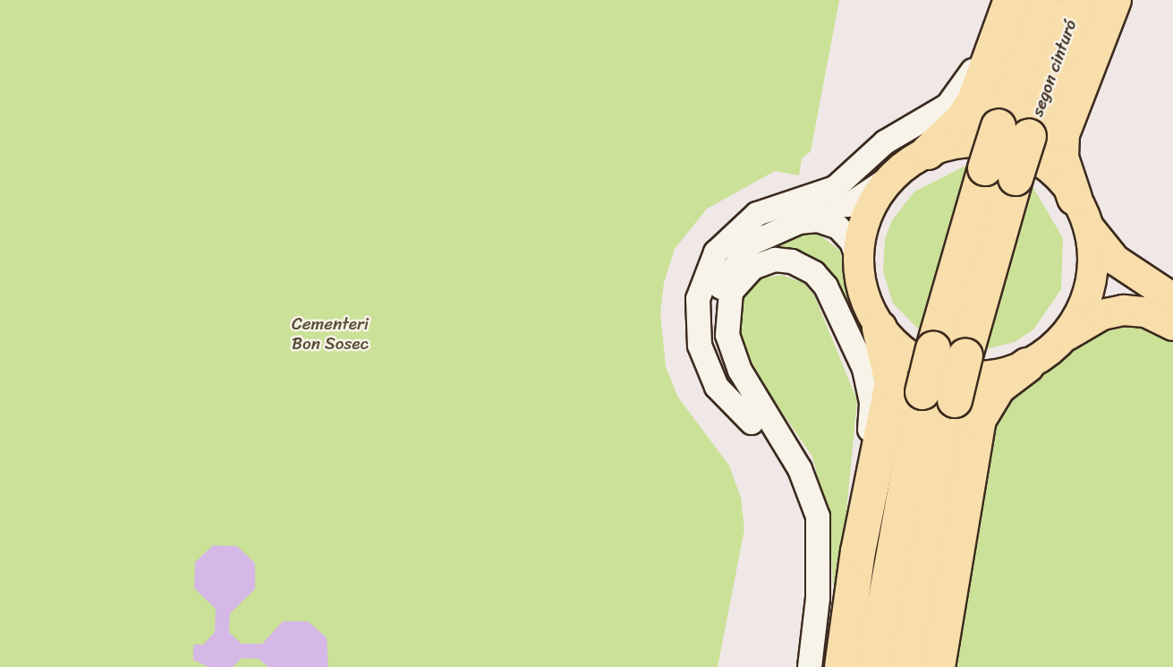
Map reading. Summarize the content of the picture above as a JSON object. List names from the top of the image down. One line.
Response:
{"streets":{"highway":["segon cinturó"]},"parks":["Cementeri Bon Sosec"]}
